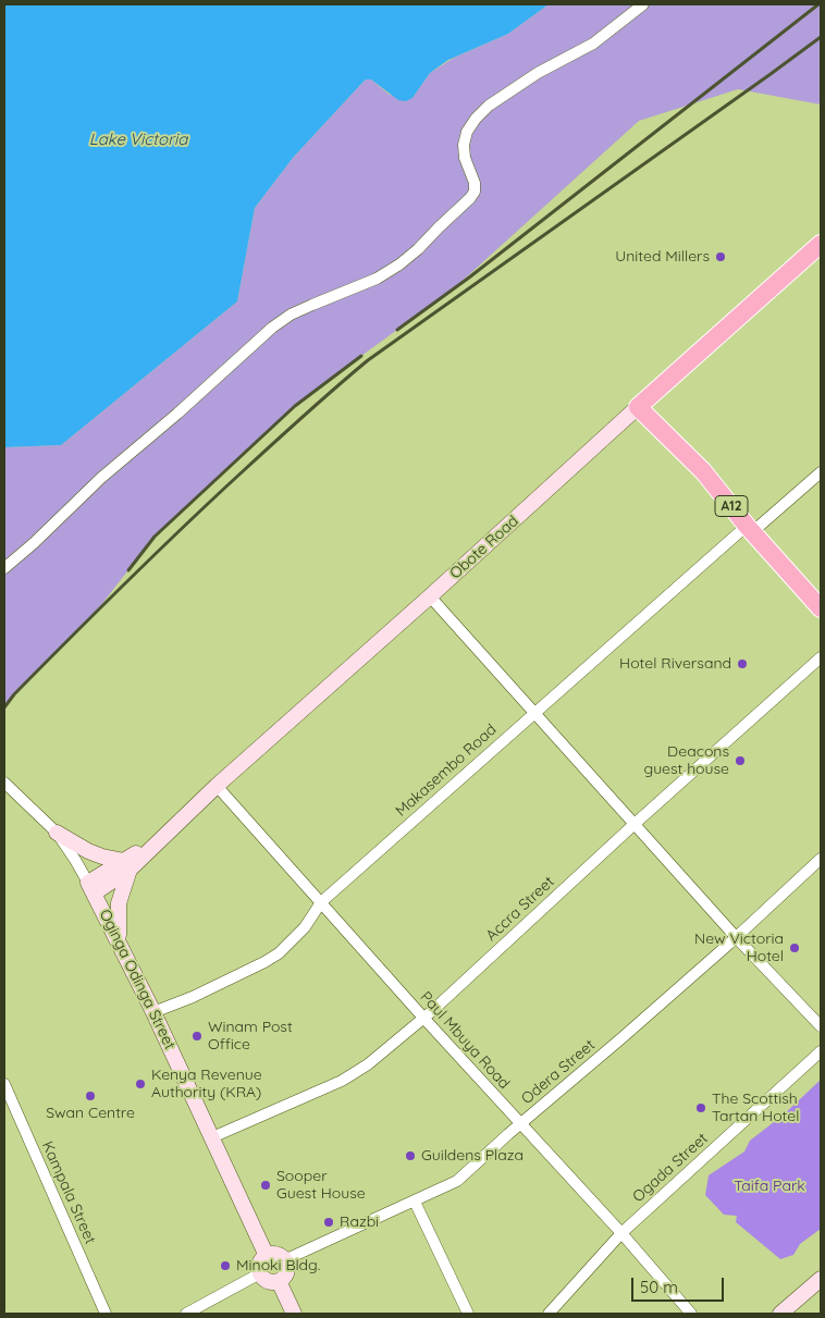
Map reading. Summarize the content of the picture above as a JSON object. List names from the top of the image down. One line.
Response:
{"streets":{"highway":["A12","Obote Road"],"main road":["Oginga Odinga Street"],"street":["Makasembo Road","Accra Street","Paul Mbuya Road","Odera Street","Ogada Street","Kampala Street"]},"crossings":[["A12","Obote Road"],["A12","Makasembo Road"],["Obote Road","Paul Mbuya Road"],["Makasembo Road","Oginga Odinga Street"],["Makasembo Road","Paul Mbuya Road"],["Accra Street","Oginga Odinga Street"],["Accra Street","Paul Mbuya Road"],["Oginga Odinga Street","Odera Street"],["Paul Mbuya Road","Odera Street"],["Paul Mbuya Road","Ogada Street"]],"water":["Lake Victoria"],"parks":["Taifa Park"],"places":["United Millers","Hotel Riversand","Deacons guest house","New Victoria Hotel","Winam Post Office","Kenya Revenue Authority (KRA)","Swan Centre","The Scottish Tartan Hotel","Guildens Plaza","Sooper Guest House","Razbi","Minoki Bldg."],"scale_bar":"50 m"}
